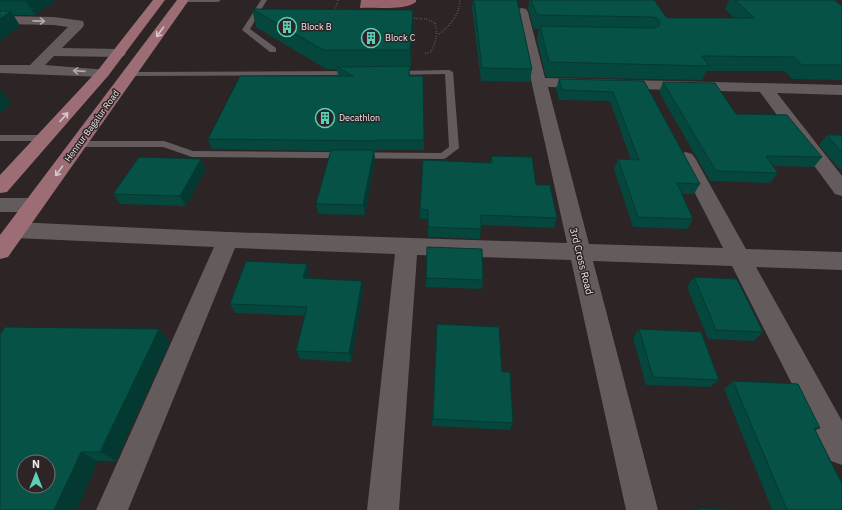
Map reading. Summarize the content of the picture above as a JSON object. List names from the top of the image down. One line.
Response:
{"streets":{"main road":["Hennur Bagalur Road"],"street":["3rd Cross Road"]},"places":{"building":["Block B","Block C","Decathlon"]},"north":"top"}
